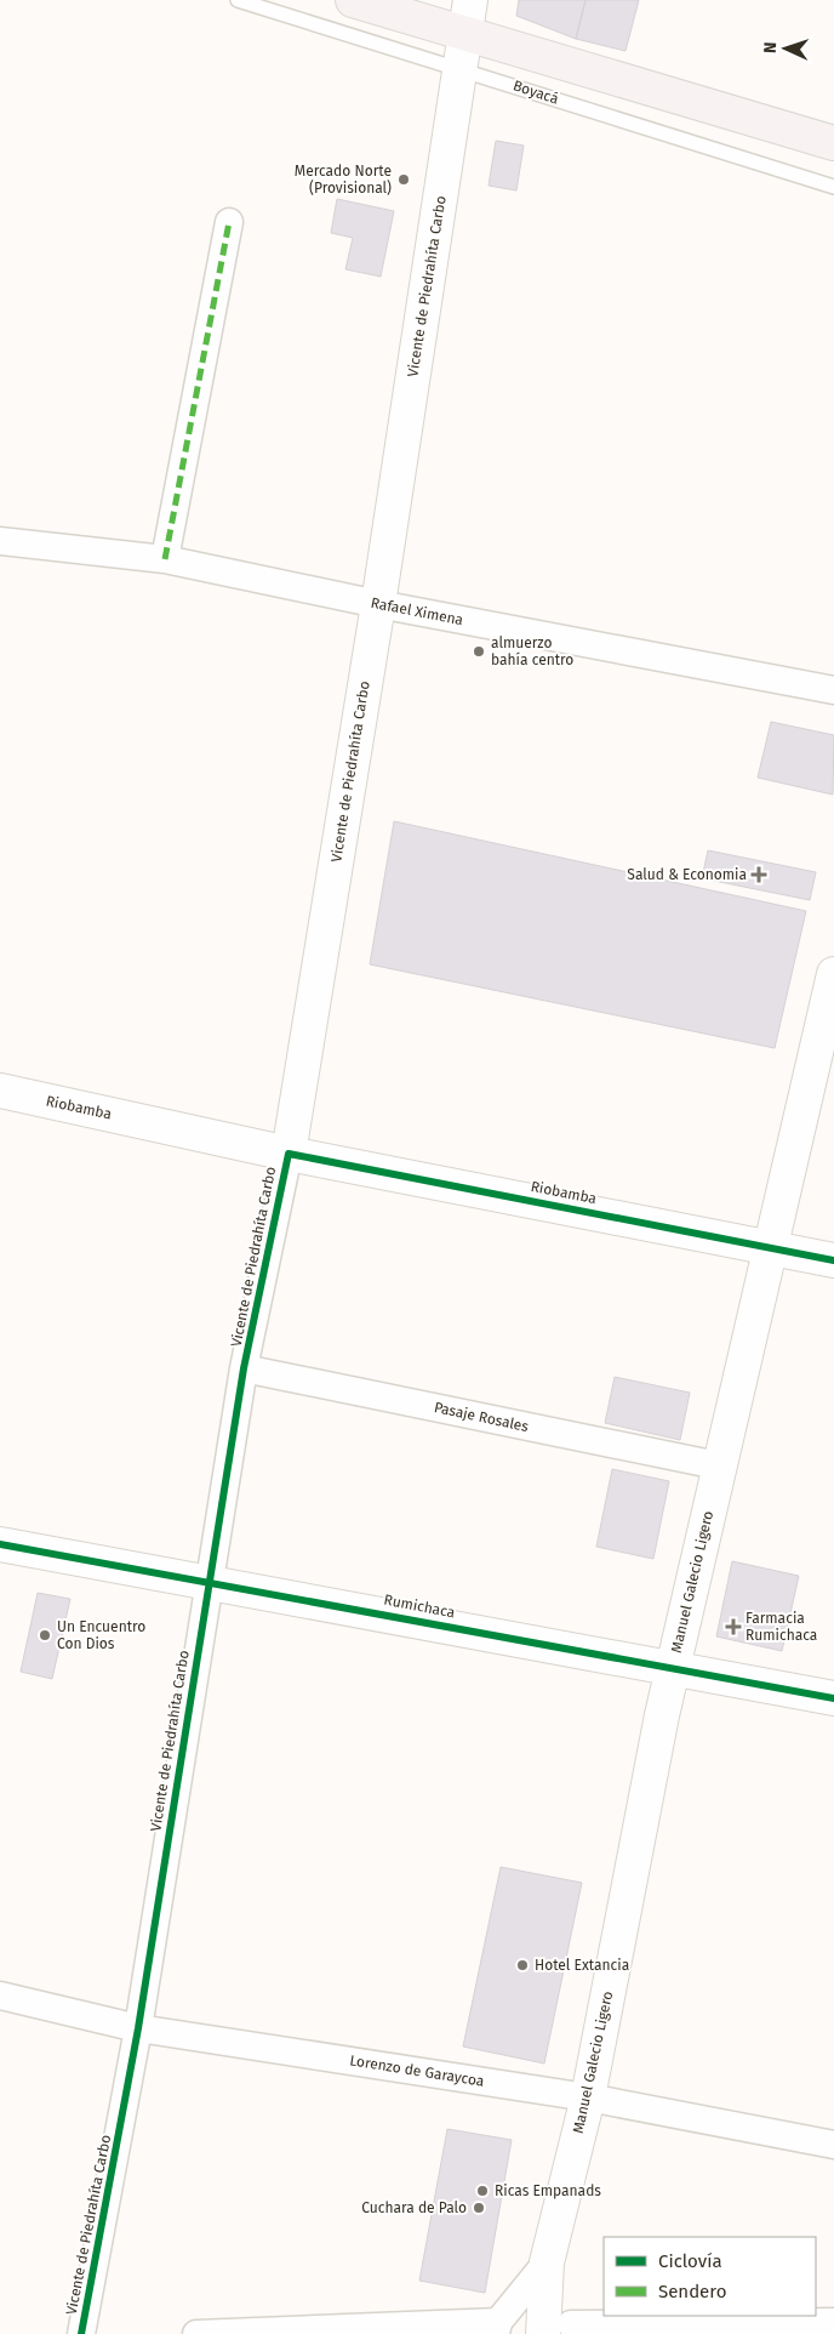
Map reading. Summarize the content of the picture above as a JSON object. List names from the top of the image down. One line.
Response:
{"streets":{"main road":["Vicente de Piedrahíta Carbo","Riobamba","Manuel Galecio Ligero","Rumichaca"],"street":["Rafael Ximena","Pasaje Rosales","Lorenzo de Garaycoa"],"lane":["Boyacá"]},"crossings":[["Boyacá","Vicente de Piedrahíta Carbo"],["Vicente de Piedrahíta Carbo","Rafael Ximena"],["Vicente de Piedrahíta Carbo","Riobamba"],["Vicente de Piedrahíta Carbo","Pasaje Rosales"],["Vicente de Piedrahíta Carbo","Rumichaca"],["Vicente de Piedrahíta Carbo","Lorenzo de Garaycoa"],["Riobamba","Manuel Galecio Ligero"],["Pasaje Rosales","Manuel Galecio Ligero"],["Manuel Galecio Ligero","Rumichaca"],["Manuel Galecio Ligero","Lorenzo de Garaycoa"]],"places":{"other":["Mercado Norte (Provisional)","almuerzo bahía centro","Un Encuentro Con Dios","Hotel Extancia","Ricas Empanads","Cuchara de Palo"],"health":["Salud & Economia","Farmacia Rumichaca"]},"legend":["Ciclovía","Sendero"],"north":"left"}
